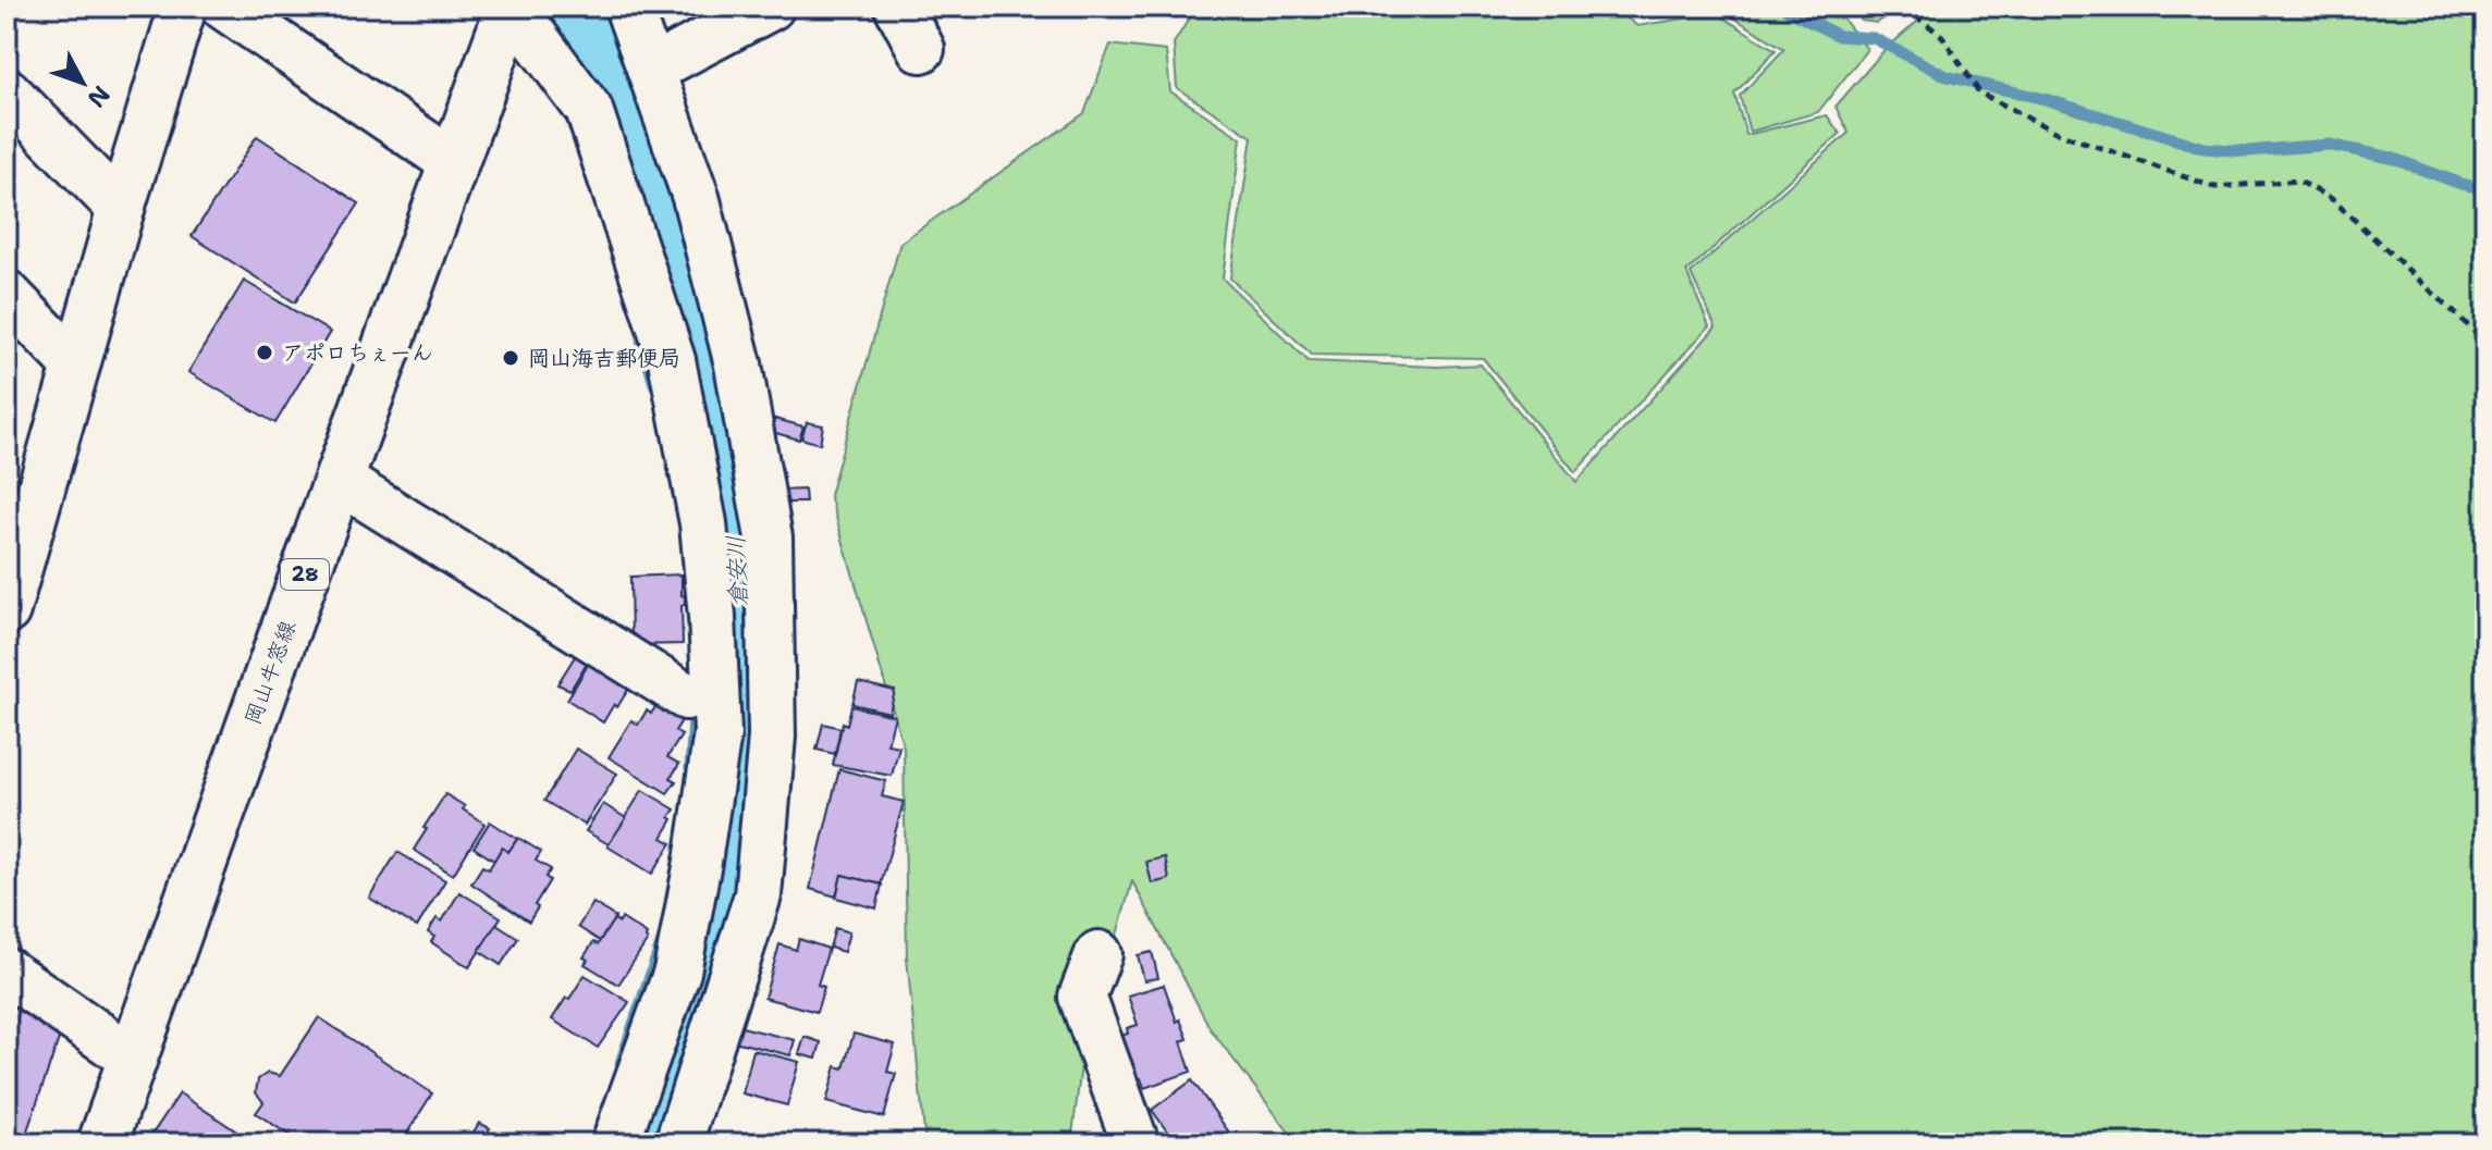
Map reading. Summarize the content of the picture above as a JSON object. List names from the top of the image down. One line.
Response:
{"streets":{"main road":["28","岡山牛窓線"]},"water":["倉安川"],"places":["アポロちぇーん","岡山海吉郵便局"],"north":"bottom right"}
